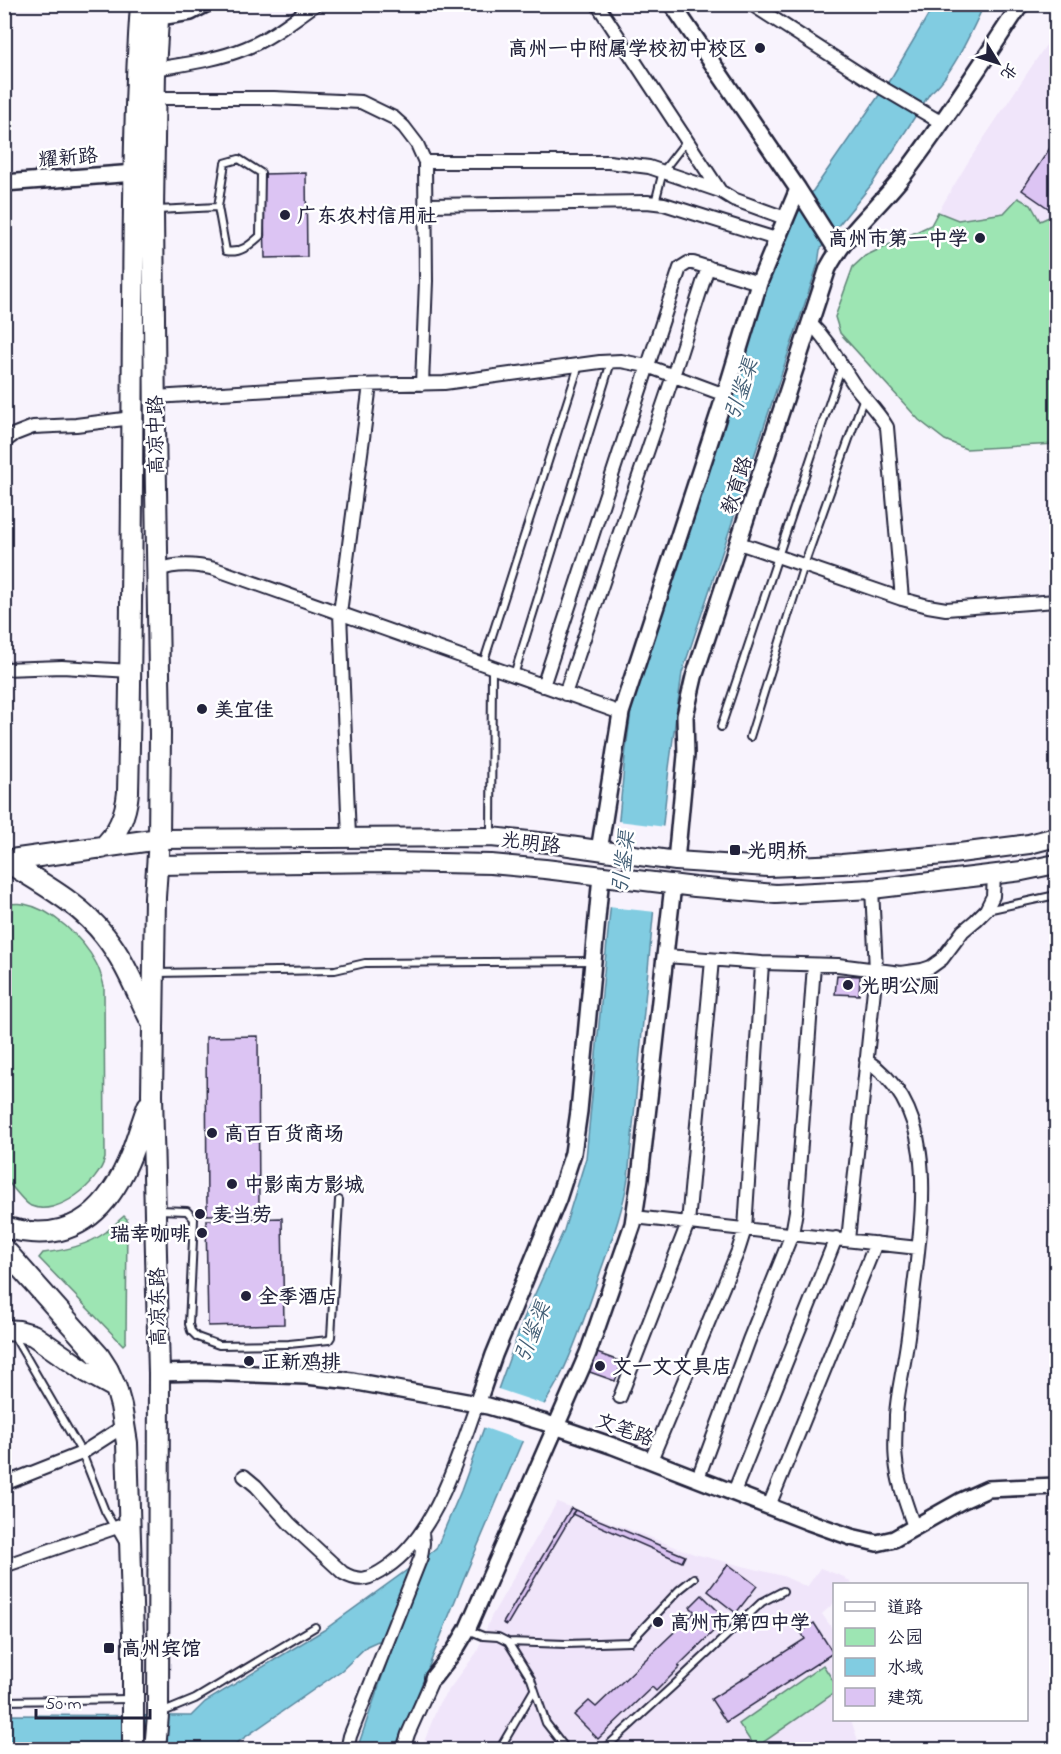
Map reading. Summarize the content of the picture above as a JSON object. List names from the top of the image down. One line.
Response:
{"streets":{"main road":["高凉中路","光明路","高凉东路"],"street":["耀新路","教育路","文笔路"]},"crossings":[["耀新路","高凉中路"],["高凉中路","光明路"],["高凉中路","高凉东路"],["教育路","光明路"],["光明路","高凉东路"],["高凉东路","文笔路"]],"water":["引鉴渠"],"places":{"other":["高州一中附属学校初中校区","广东农村信用社","高州市第一中学","美宜佳","光明公厕","高百百货商场","中影南方影城","麦当劳","瑞幸咖啡","全季酒店","正新鸡排","文一文文具店","高州市第四中学"],"transit":["光明桥","高州宾馆"]},"legend":["道路","公园","水域","建筑"],"scale_bar":"50 m","north":"bottom right"}
